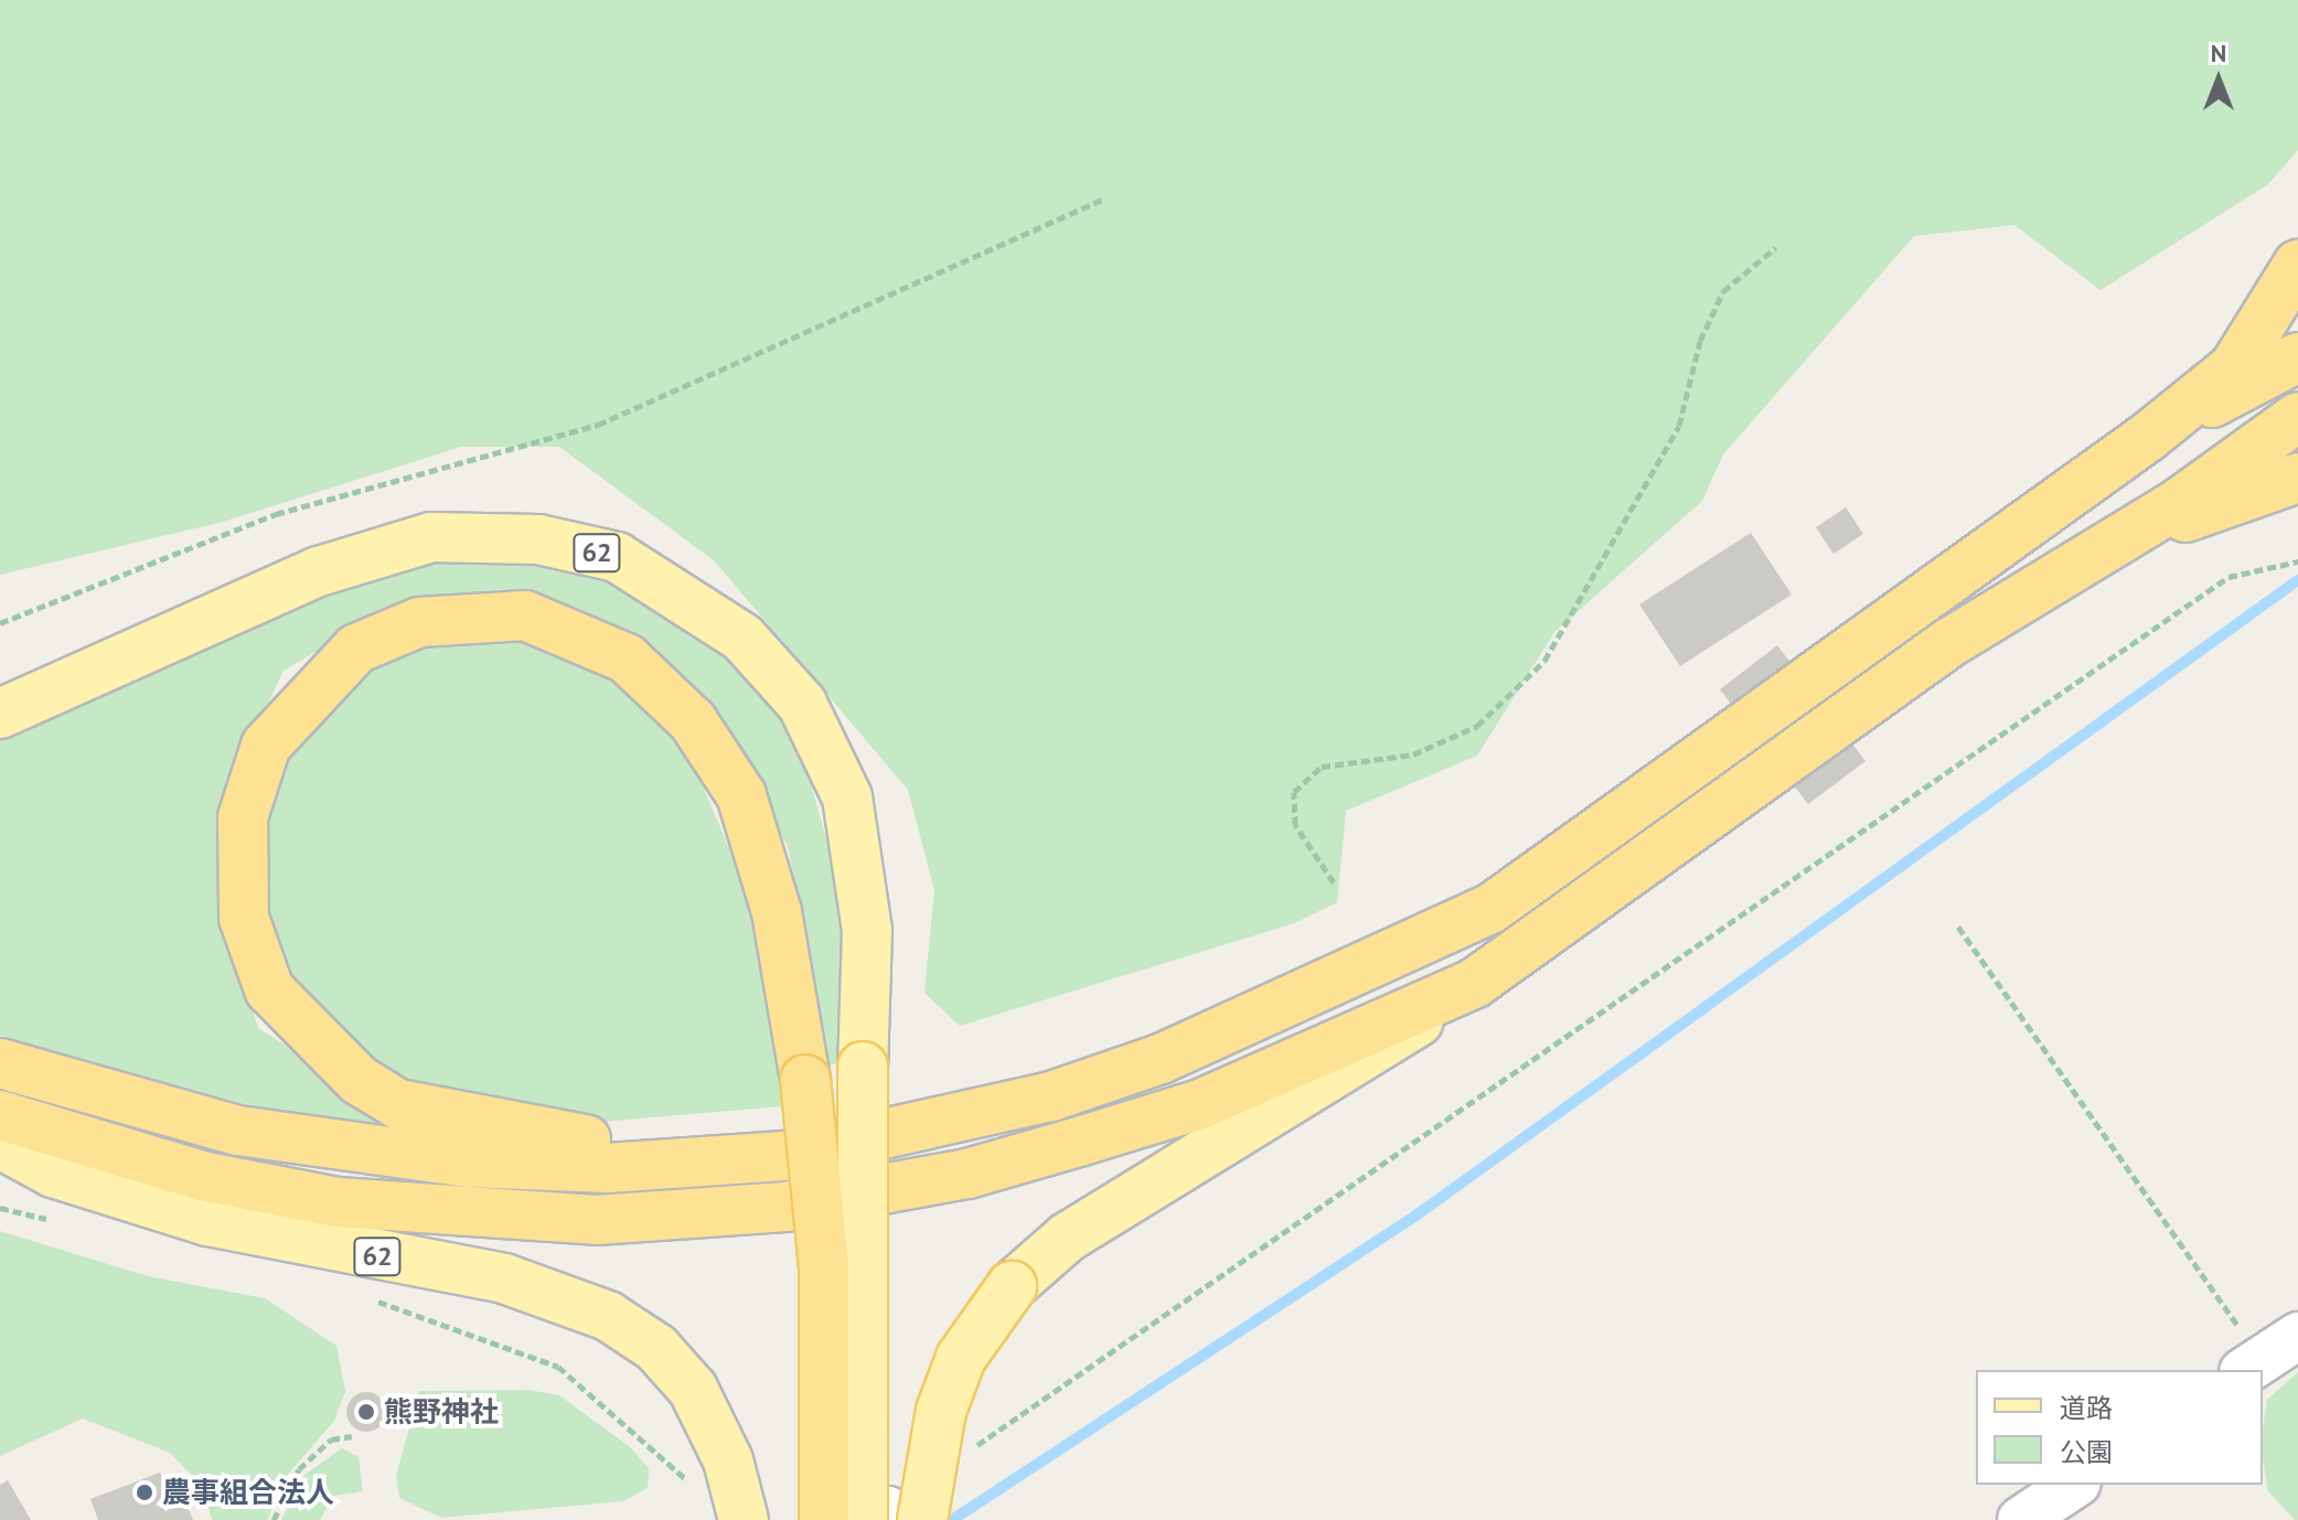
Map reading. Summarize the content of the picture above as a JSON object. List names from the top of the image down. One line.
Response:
{"streets":{"main road":["62"]},"places":["熊野神社","農事組合法人"],"legend":["道路","公園"],"north":"top"}
